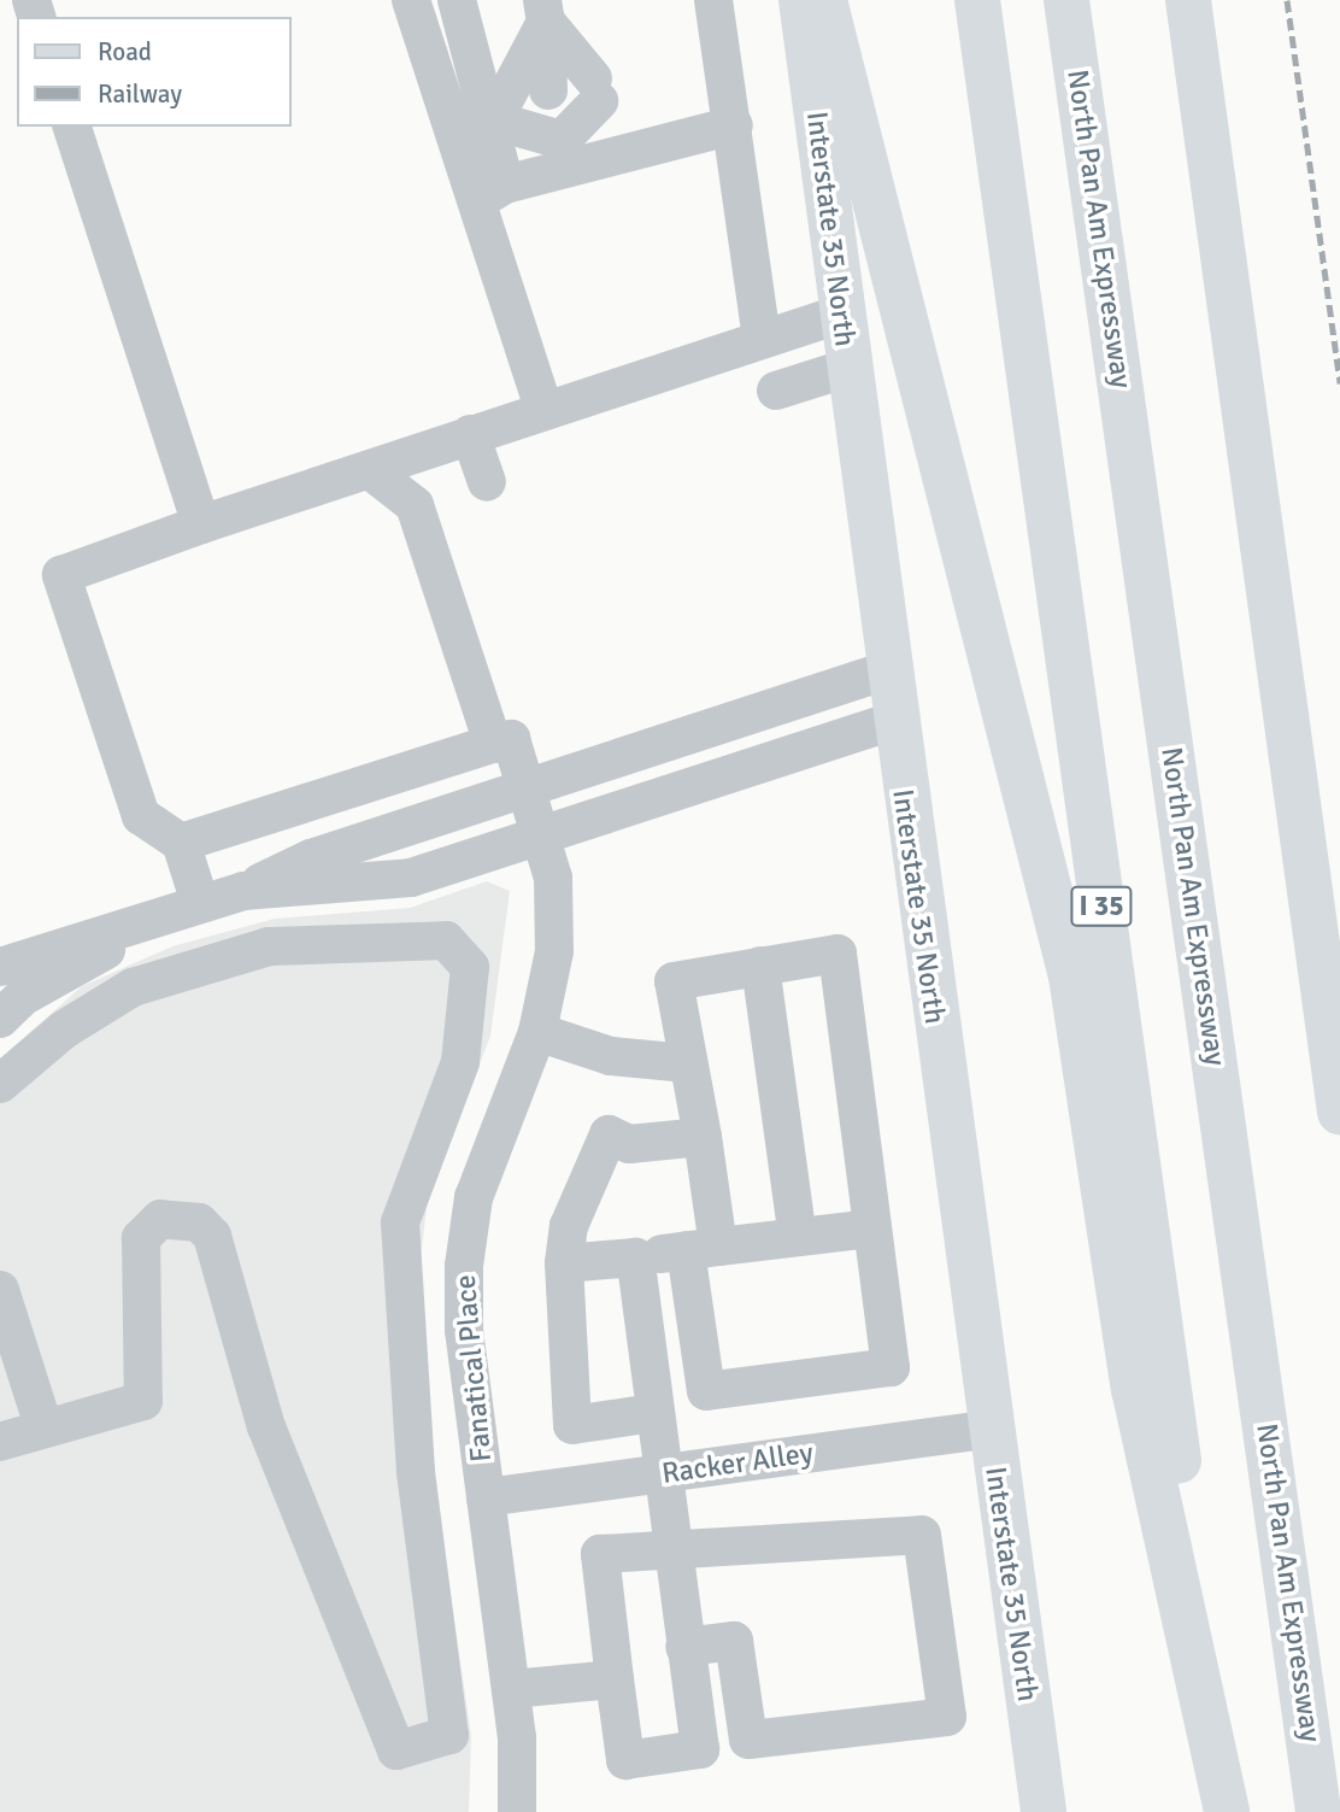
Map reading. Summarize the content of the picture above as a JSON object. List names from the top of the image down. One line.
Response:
{"streets":{"main road":["Interstate 35 North","North Pan Am Expressway","I 35"],"street":["Fanatical Place","Racker Alley"]},"crossings":[["Interstate 35 North","Racker Alley"],["Fanatical Place","Racker Alley"]],"legend":["Road","Railway"]}
